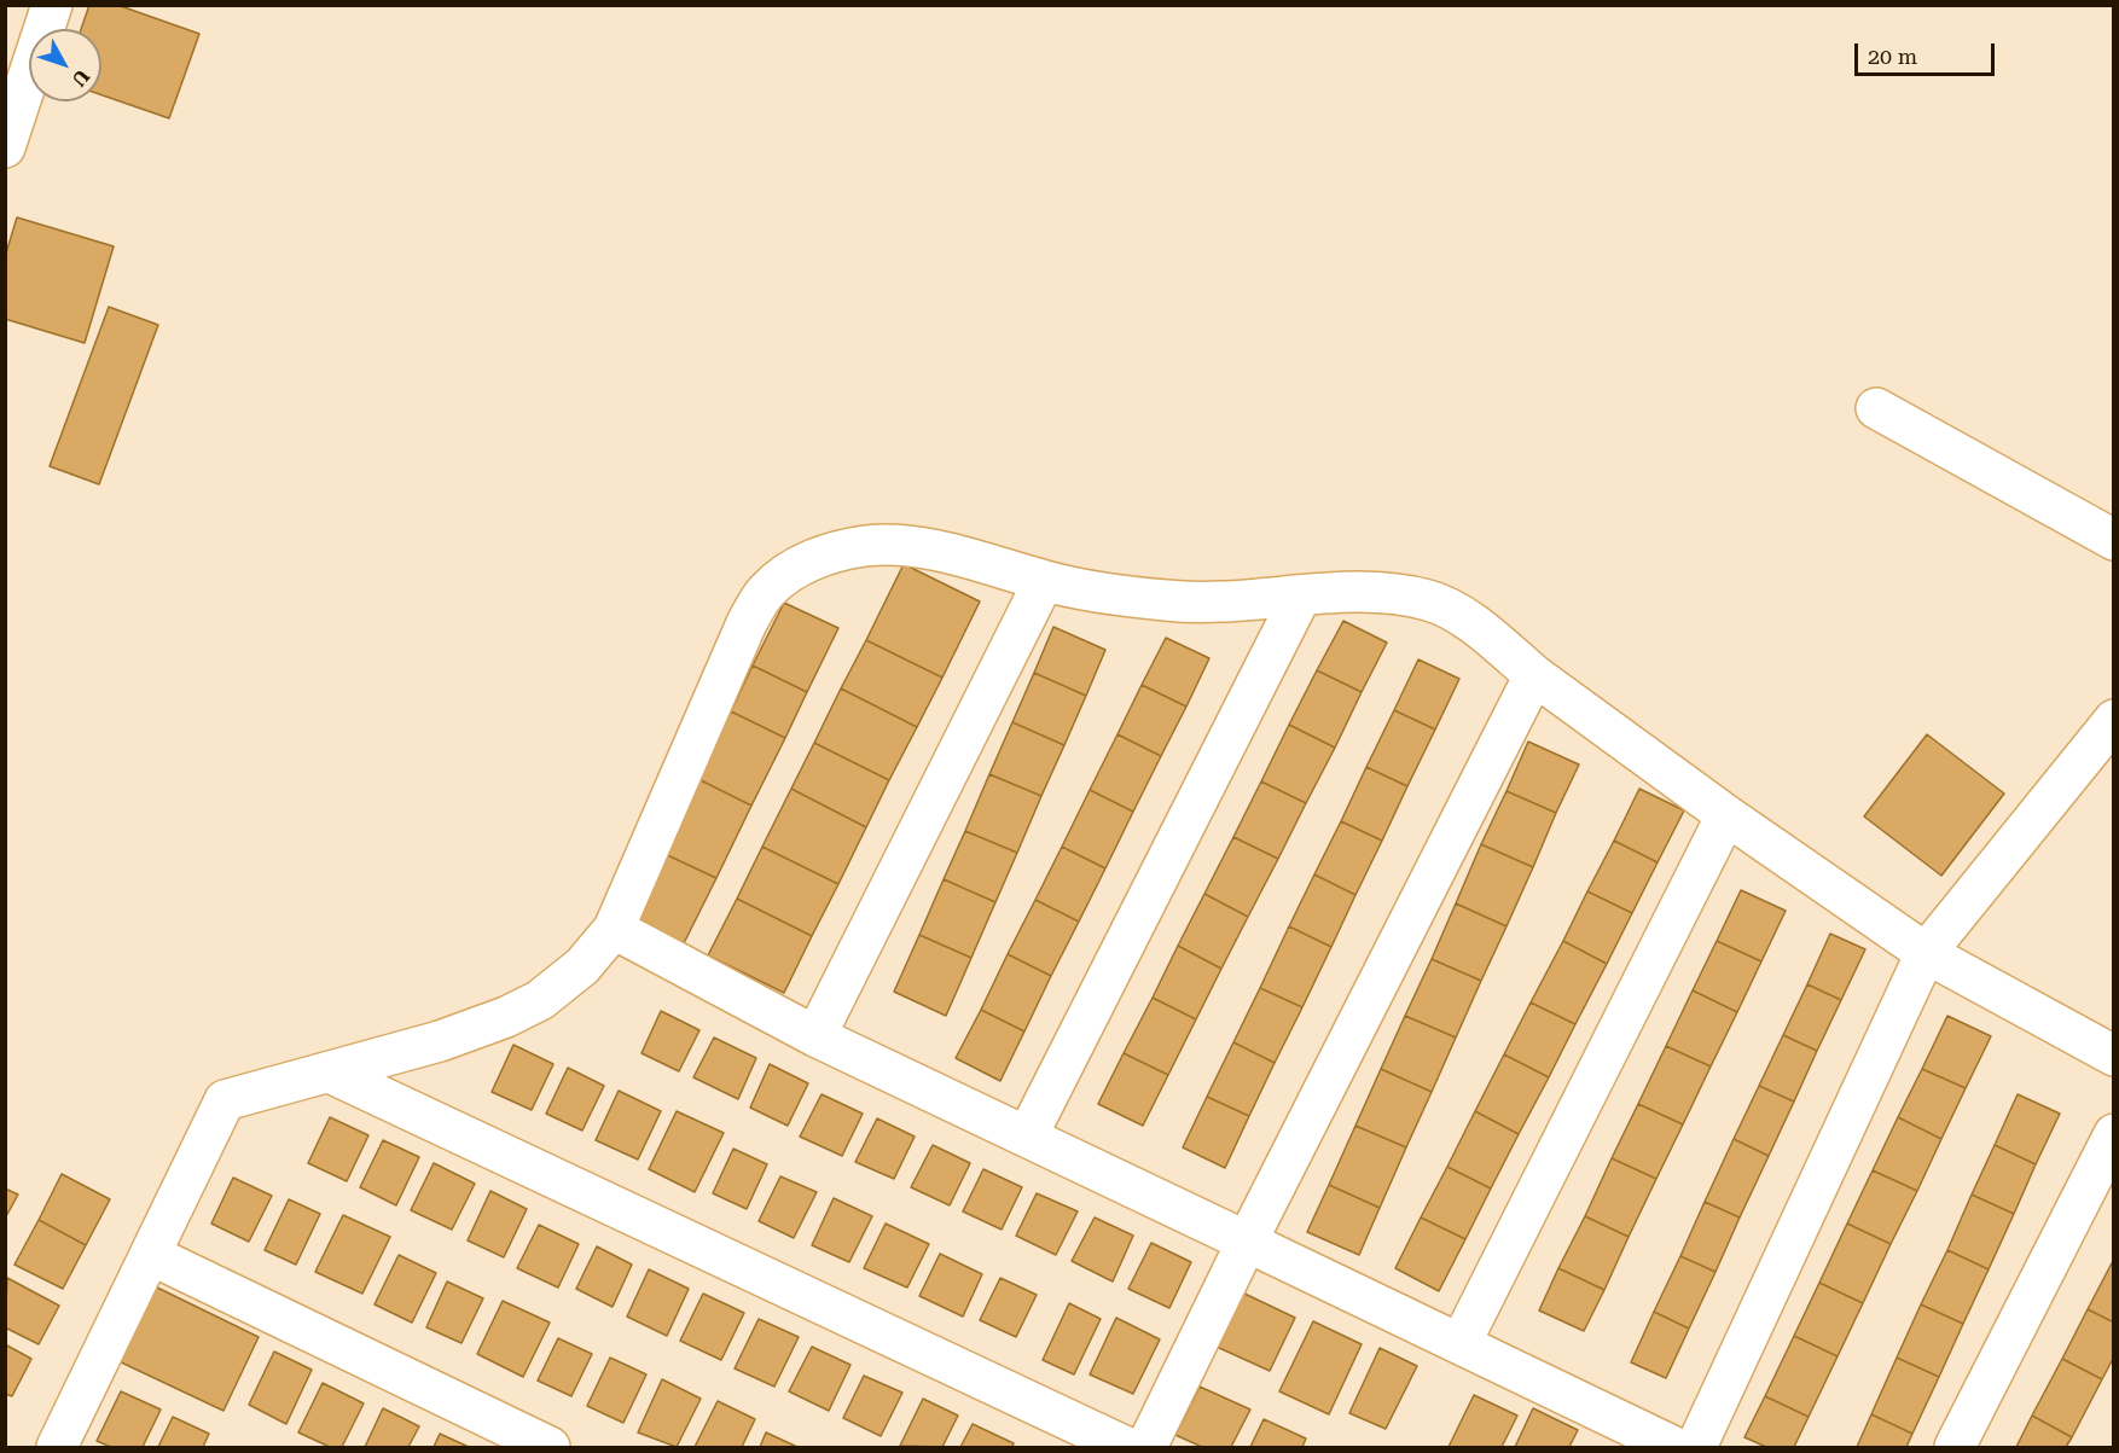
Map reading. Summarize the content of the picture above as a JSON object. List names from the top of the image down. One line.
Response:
{"scale_bar":"20 m","north":"bottom right"}
